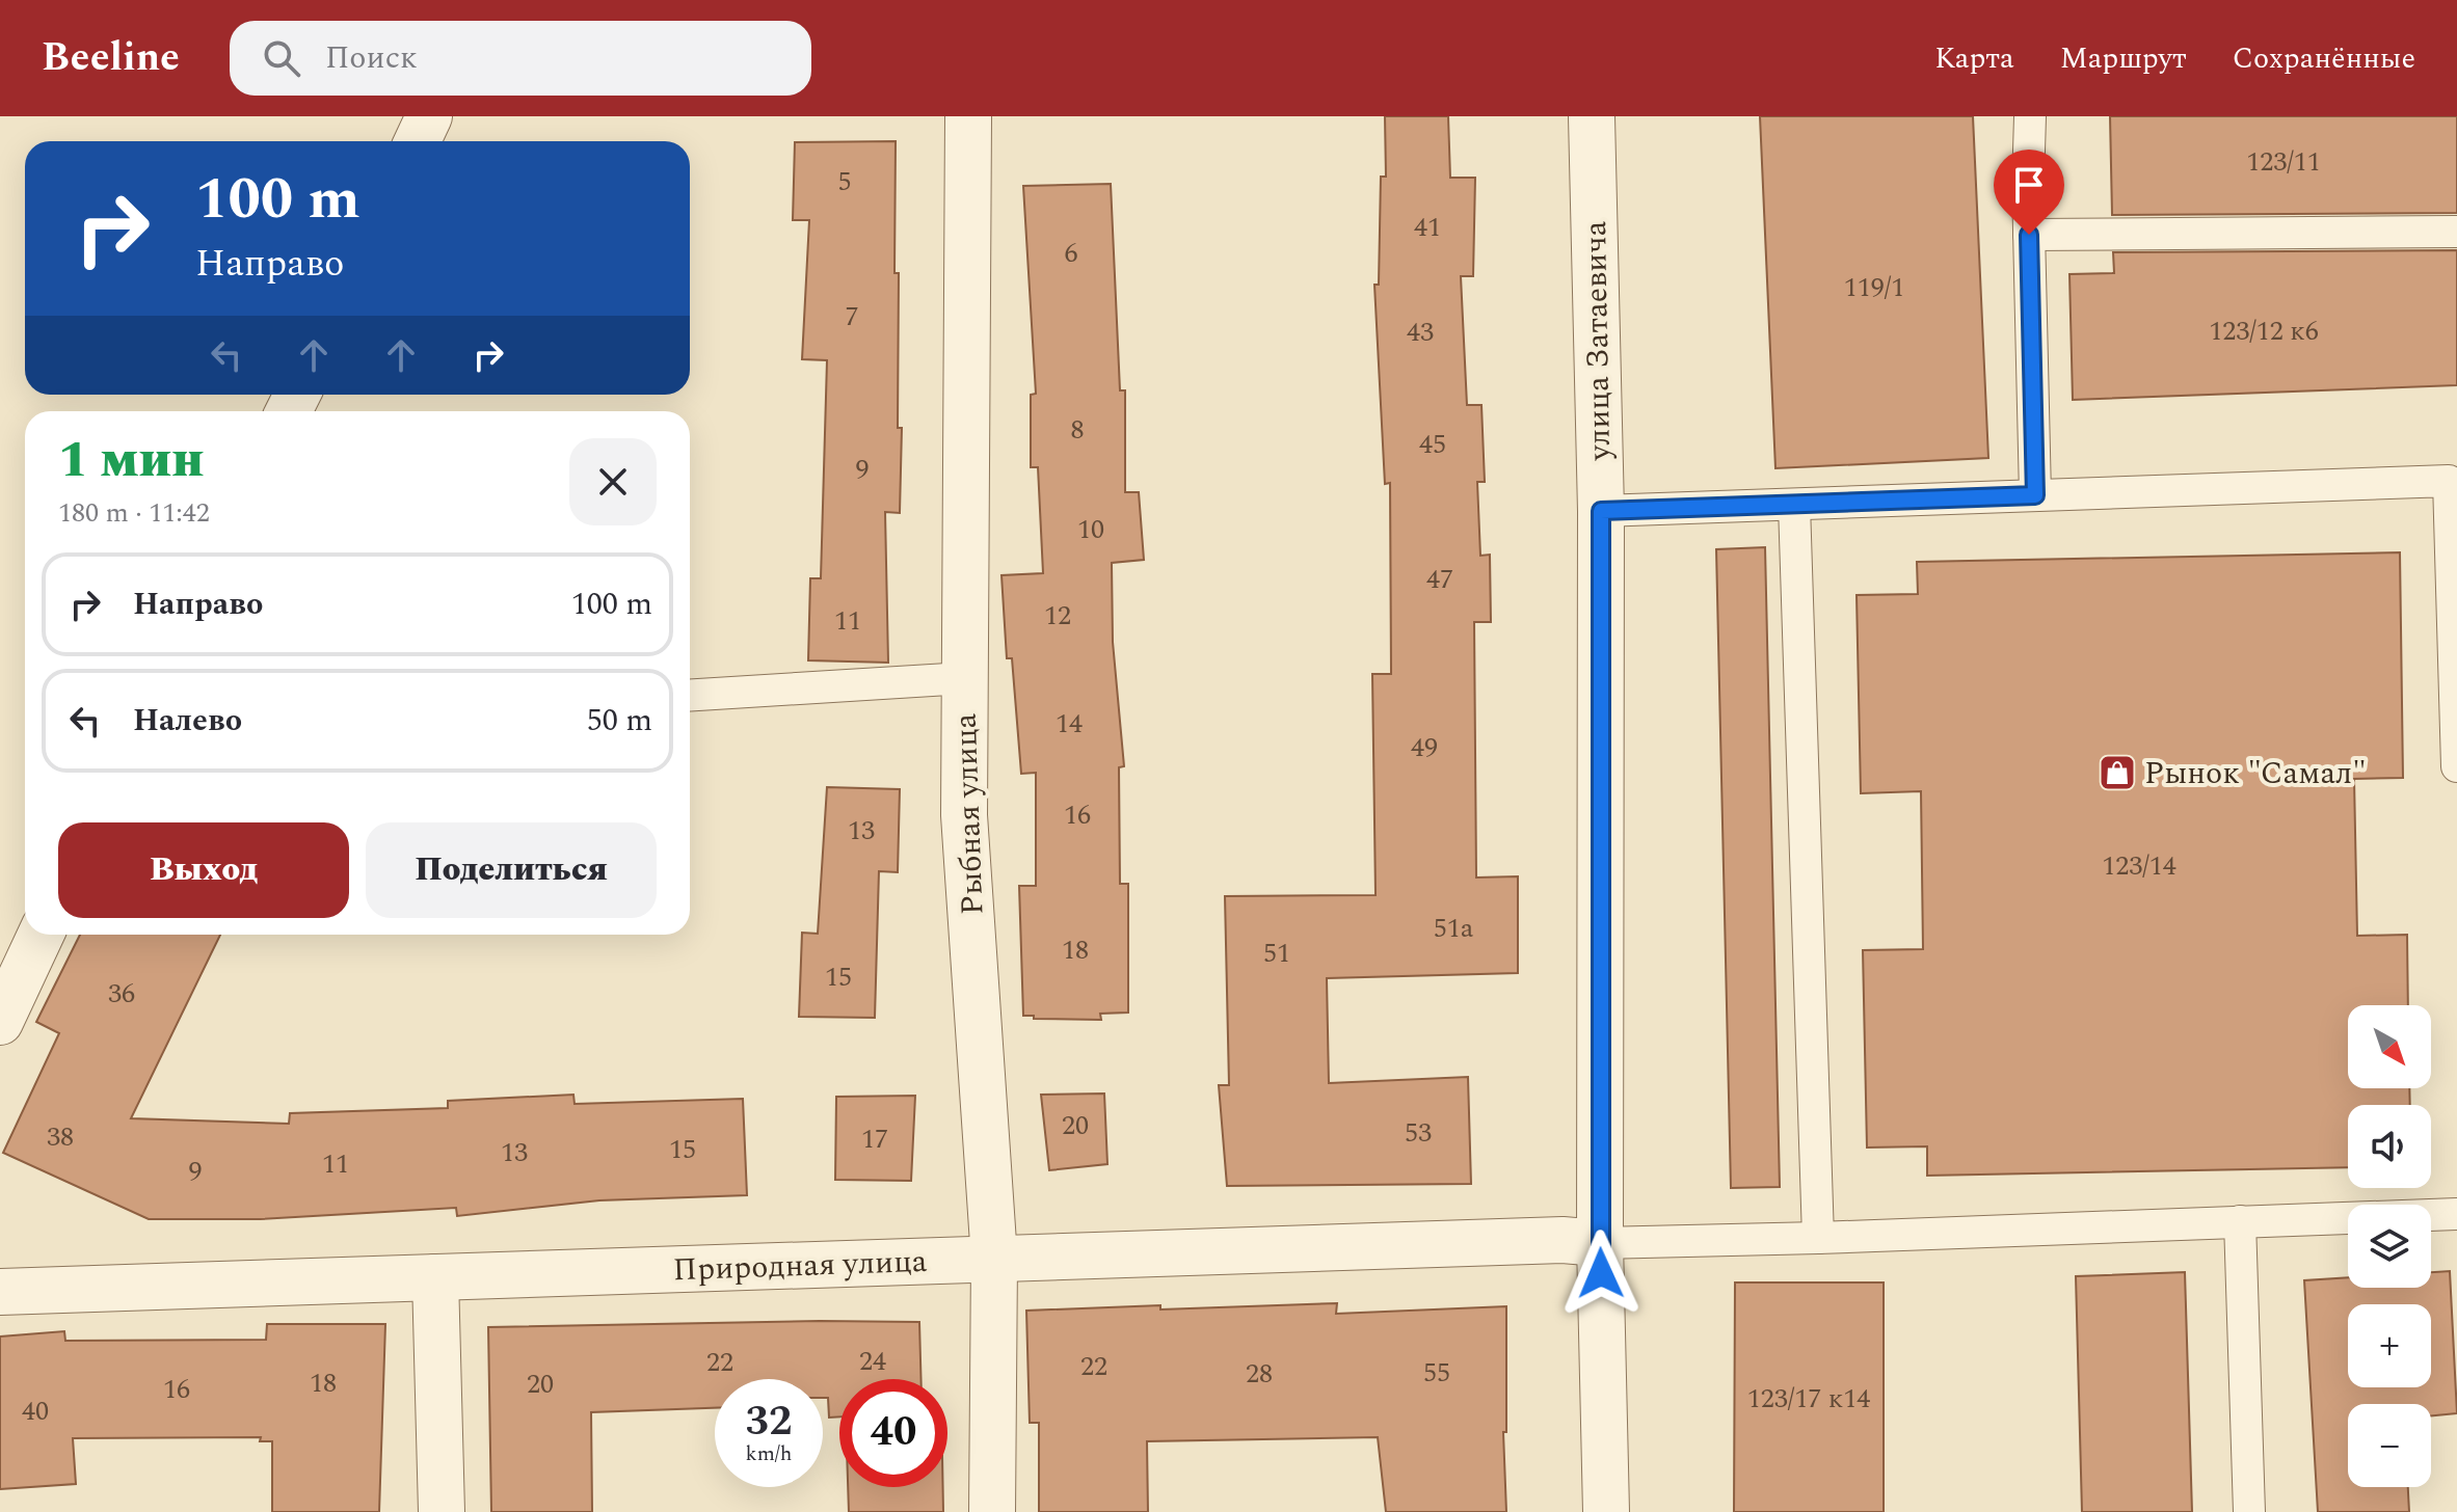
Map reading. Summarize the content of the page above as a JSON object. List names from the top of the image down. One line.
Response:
{"streets":{"street":["улица Затаевича","Рыбная улица","Природная улица"]},"crossings":[["улица Затаевича","Природная улица"],["Рыбная улица","Природная улица"]],"places":{"shop":["Рынок \"Самал\""]},"house_numbers":["123/11","5","41","6","119/1","7","123/12 к6","43","8","45","9","10","47","12","11","14","49","16","13","123/14","51а","18","51","15","36","20","53","38","17","15","13","11","9","24","22","22","55","28","18","20","16","123/17 к14","40"],"north":"bottom right","page":{"header":"Beeline","search":"Поиск","nav":["Карта","Маршрут","Сохранённые"],"turn":["100 m","Направо"],"heading":["1 мин","180 m · 11:42"],"list":[{"name":"Направо","value":"100 m"},{"name":"Налево","value":"50 m"}],"buttons":["Выход","Поделиться"],"map_buttons":["+","−"],"speed":"32 km/h","limit":"40"}}
